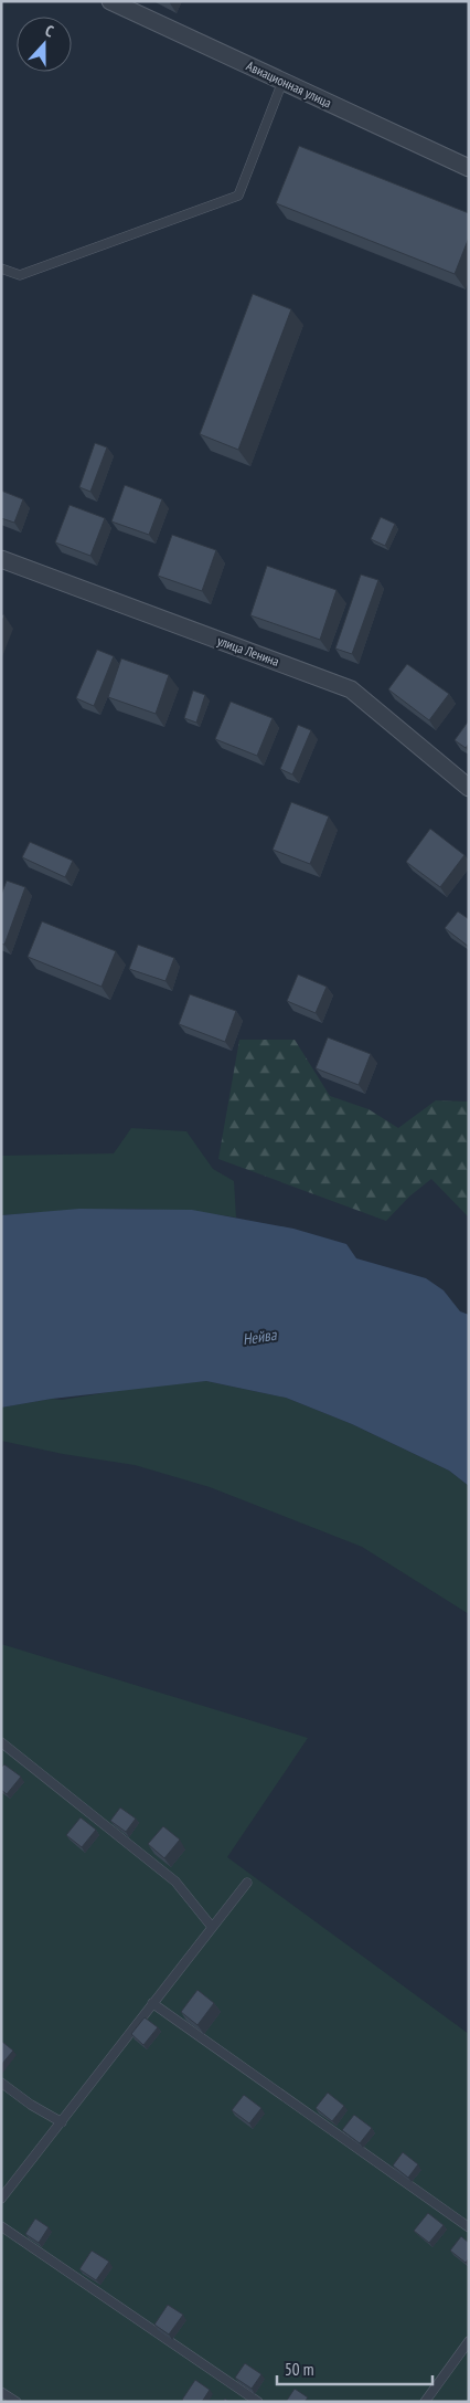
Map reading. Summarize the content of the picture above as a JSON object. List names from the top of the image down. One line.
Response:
{"streets":{"street":["Авиационная улица","улица Ленина"]},"water":["Нейва"],"scale_bar":"50 m","north":"top"}
